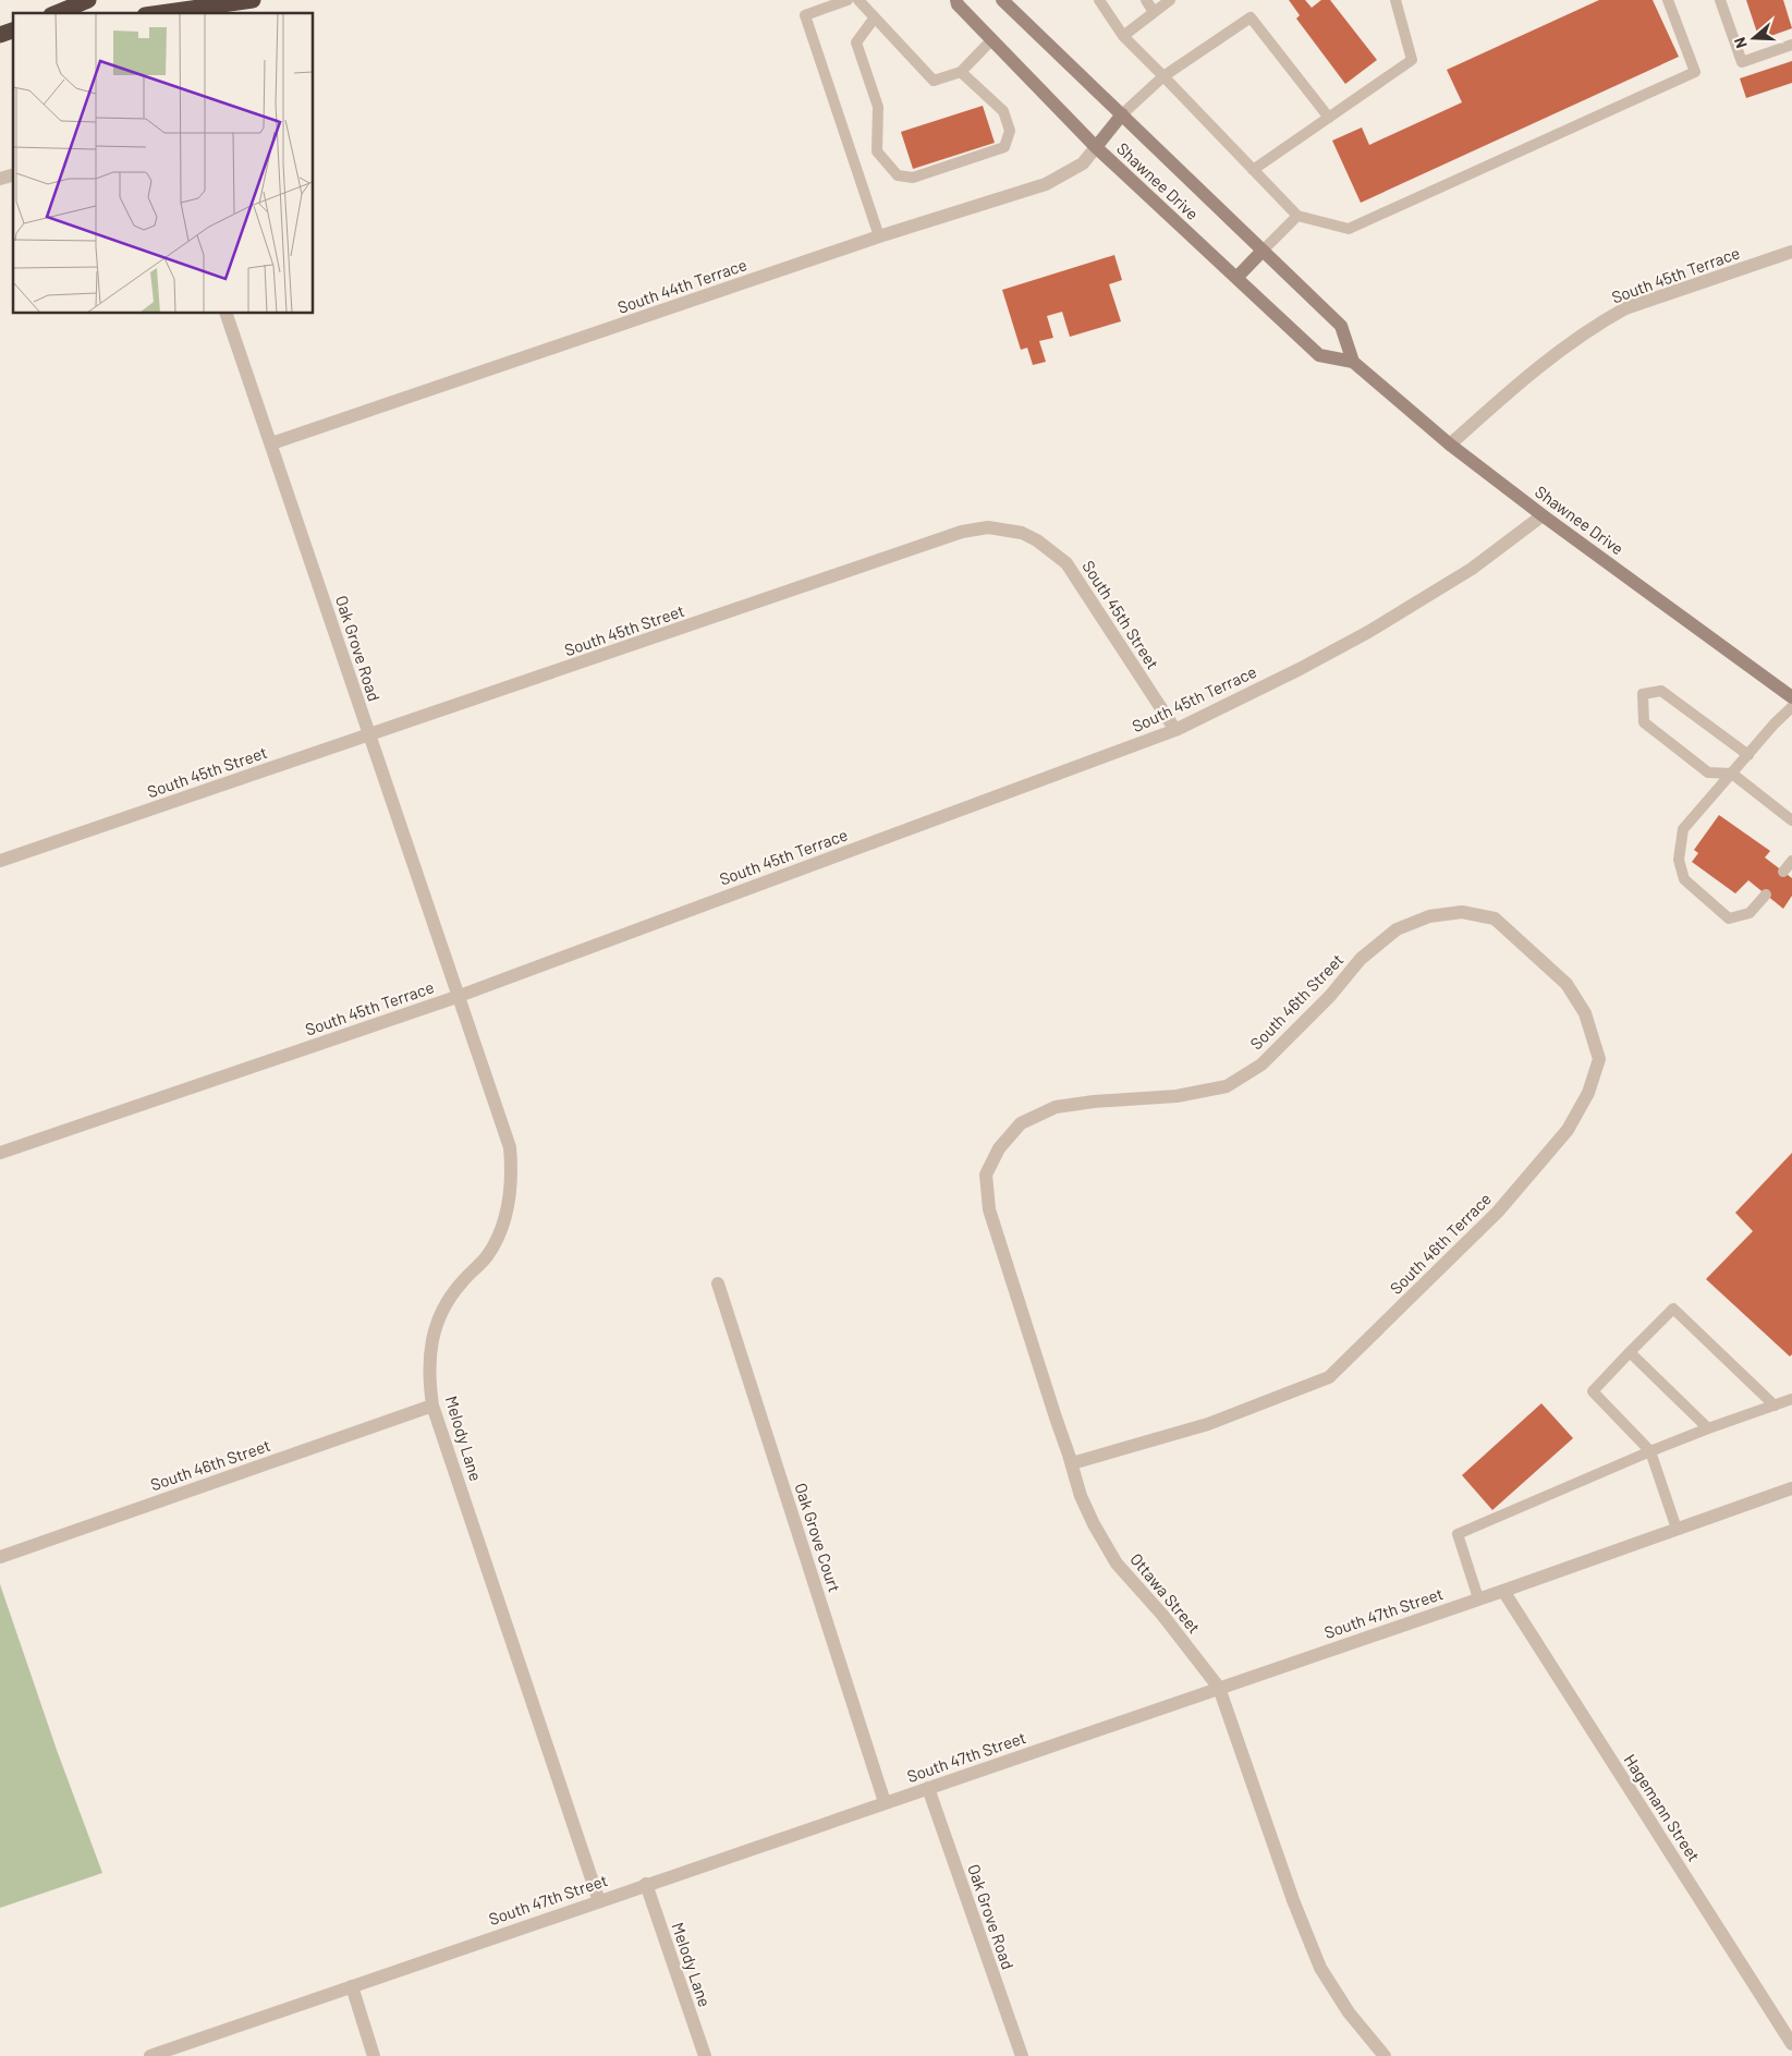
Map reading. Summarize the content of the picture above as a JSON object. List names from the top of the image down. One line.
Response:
{"streets":{"main road":["Shawnee Drive"],"street":["South 45th Terrace","South 44th Terrace","South 45th Street","Oak Grove Road","South 46th Street","South 46th Terrace","Melody Lane","Oak Grove Court","Ottawa Street","South 47th Street","Hagemann Street"]},"crossings":[["Shawnee Drive","South 45th Terrace"],["Shawnee Drive","South 44th Terrace"],["South 45th Terrace","South 45th Street"],["South 45th Terrace","Oak Grove Road"],["South 45th Terrace","Melody Lane"],["South 44th Terrace","Oak Grove Road"],["South 45th Street","Oak Grove Road"],["Oak Grove Road","Melody Lane"],["Oak Grove Road","South 47th Street"],["South 46th Street","South 46th Terrace"],["South 46th Street","Melody Lane"],["South 46th Street","Ottawa Street"],["South 46th Terrace","Ottawa Street"],["Melody Lane","South 47th Street"],["Oak Grove Court","South 47th Street"],["Ottawa Street","South 47th Street"],["South 47th Street","Hagemann Street"]],"north":"left"}
